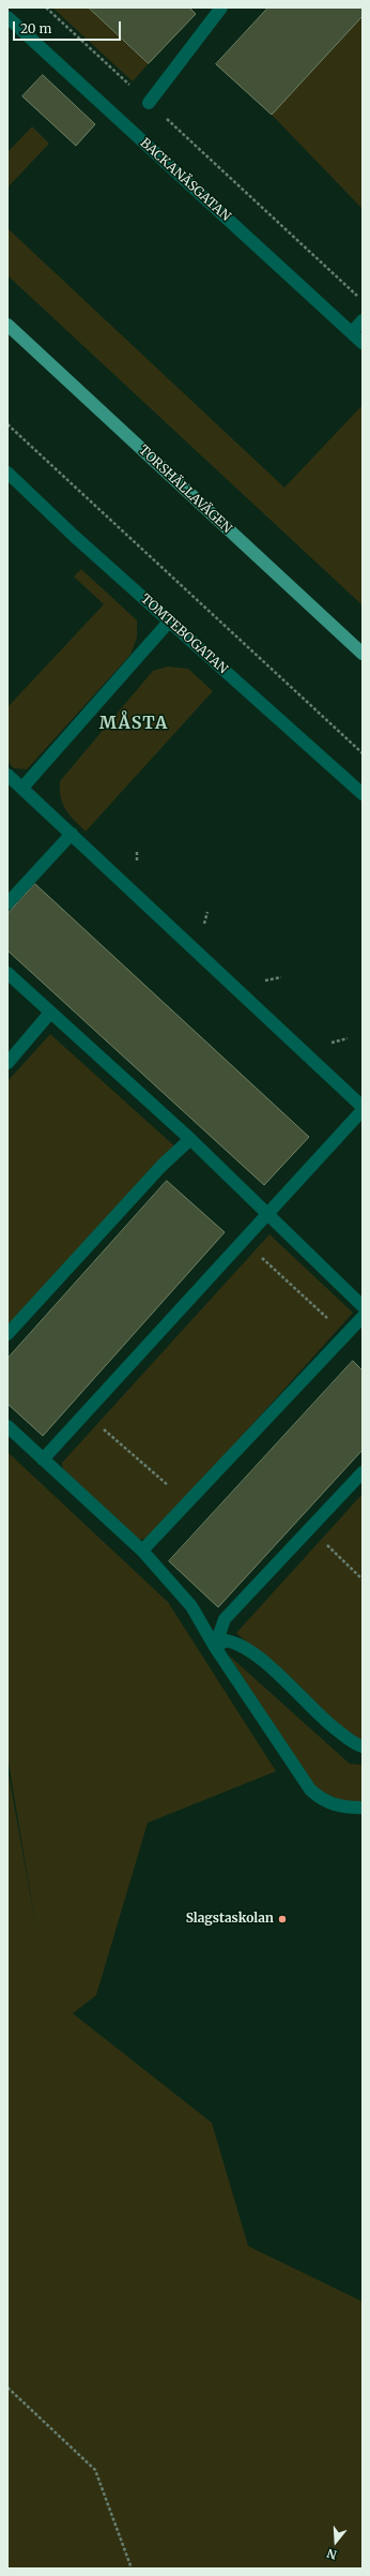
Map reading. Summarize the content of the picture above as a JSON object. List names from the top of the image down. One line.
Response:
{"streets":{"main road":["TORSHÄLLAVÄGEN"],"street":["BACKANÄSGATAN","TOMTEBOGATAN"]},"districts":["MÅSTA"],"places":["Slagstaskolan"],"scale_bar":"20 m","north":"bottom"}
